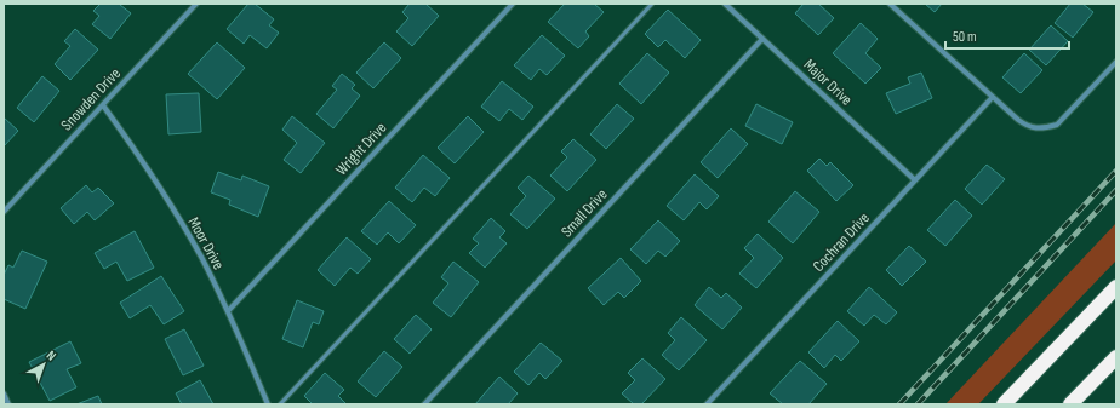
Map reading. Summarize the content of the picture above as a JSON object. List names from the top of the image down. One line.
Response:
{"streets":{"street":["Major Drive","Snowden Drive","Wright Drive","Small Drive","Cochran Drive","Moor Drive"]},"crossings":[["Major Drive","Small Drive"],["Major Drive","Cochran Drive"],["Snowden Drive","Moor Drive"],["Wright Drive","Moor Drive"]],"scale_bar":"50 m","north":"top right"}
